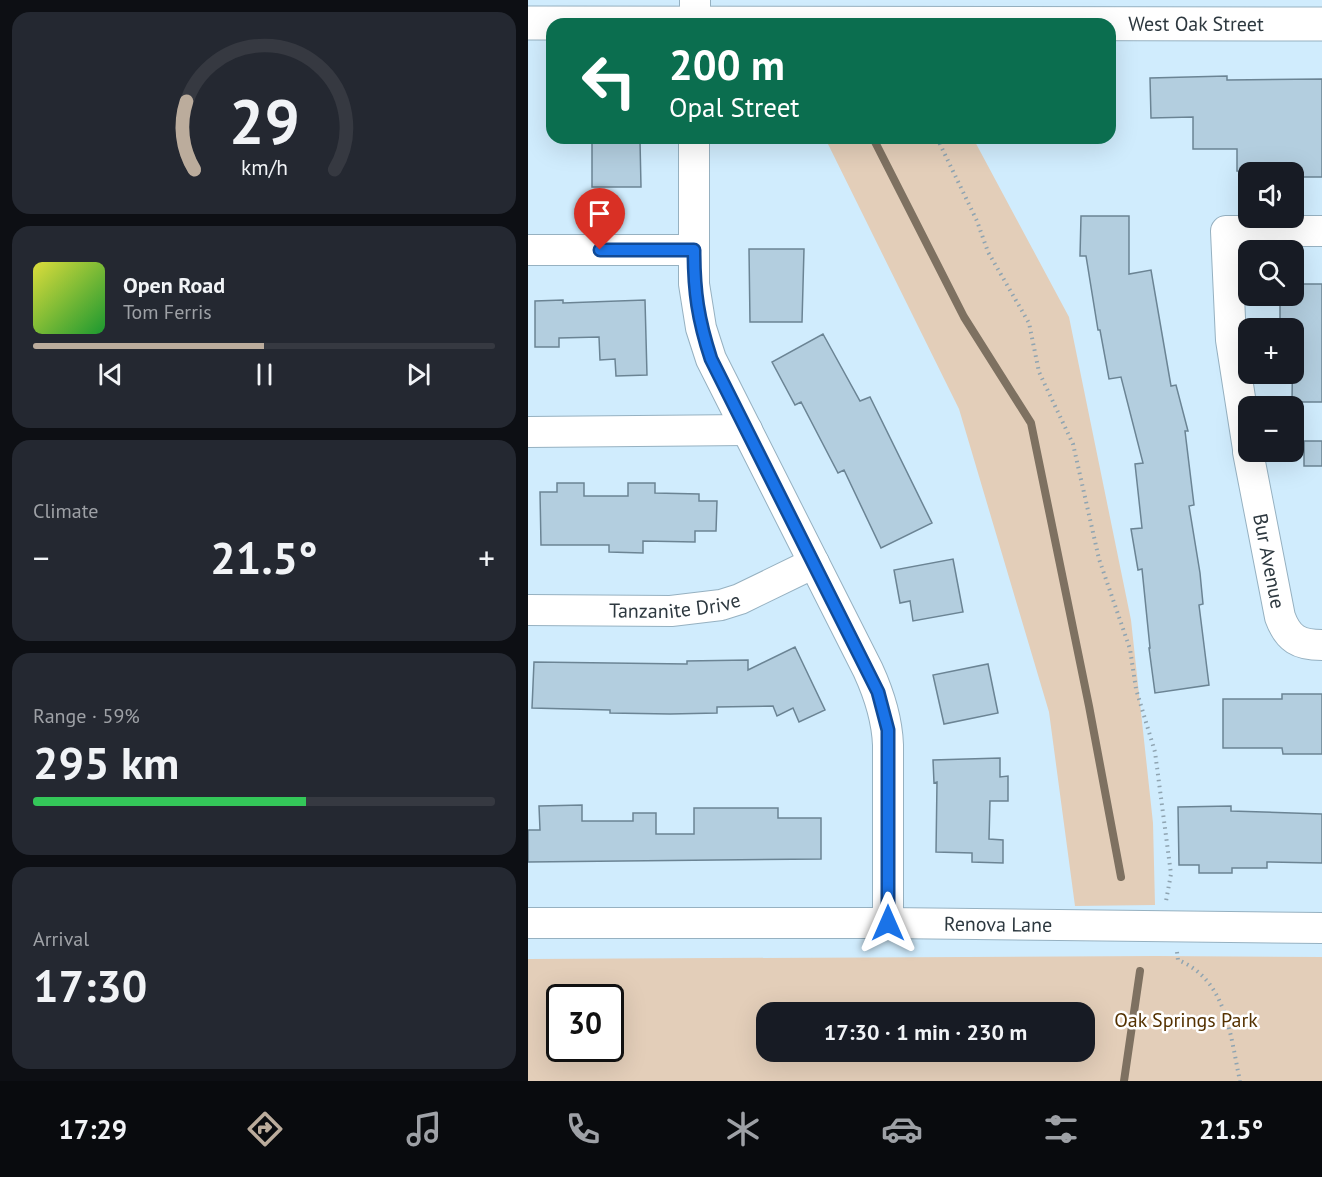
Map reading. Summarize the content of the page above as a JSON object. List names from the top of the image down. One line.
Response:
{"streets":{"main road":["West Oak Street"],"street":["Bur Avenue","Tanzanite Drive","Renova Lane"]},"parks":["Oak Springs Park"],"page":{"turn":["200 m","Opal Street"],"map_buttons":["+","−"],"song":["Open Road","Tom Ferris"],"tile":["Climate",["Range · 59%","295 km"],["Arrival","17:30"]],"heat":["−","21.5°","+"],"limit":"30","trip":"17:30 · 1 min · 230 m","tabs":["17:29","21.5°"],"gauge":["29","km/h"]}}
